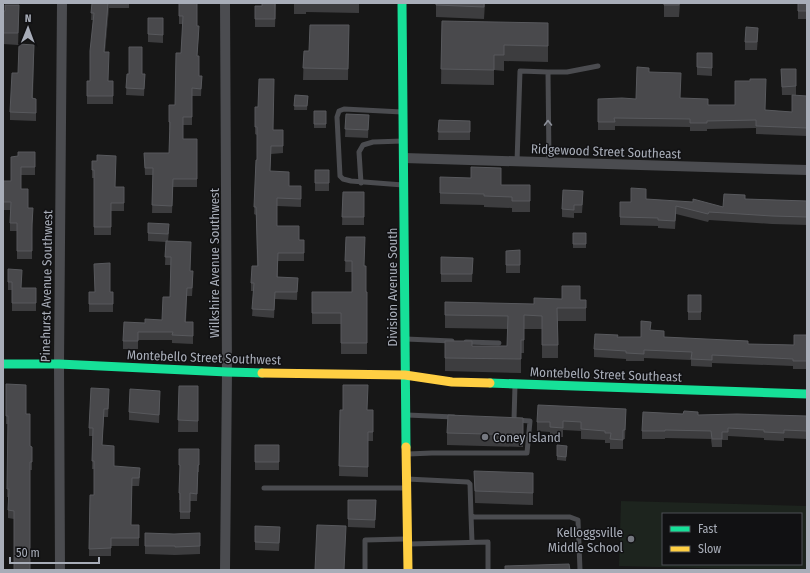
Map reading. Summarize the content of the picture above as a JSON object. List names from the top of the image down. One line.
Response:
{"streets":{"street":["Ridgewood Street Southeast","Wilkshire Avenue Southwest","Pinehurst Avenue Southwest","Division Avenue South","Montebello Street Southwest","Montebello Street Southeast"]},"crossings":[["Ridgewood Street Southeast","Division Avenue South"],["Wilkshire Avenue Southwest","Montebello Street Southwest"],["Pinehurst Avenue Southwest","Montebello Street Southwest"],["Division Avenue South","Montebello Street Southwest"],["Division Avenue South","Montebello Street Southeast"],["Montebello Street Southwest","Montebello Street Southeast"]],"places":["Coney Island","Kelloggsville Middle School"],"legend":["Fast","Slow"],"scale_bar":"50 m","north":"top"}
